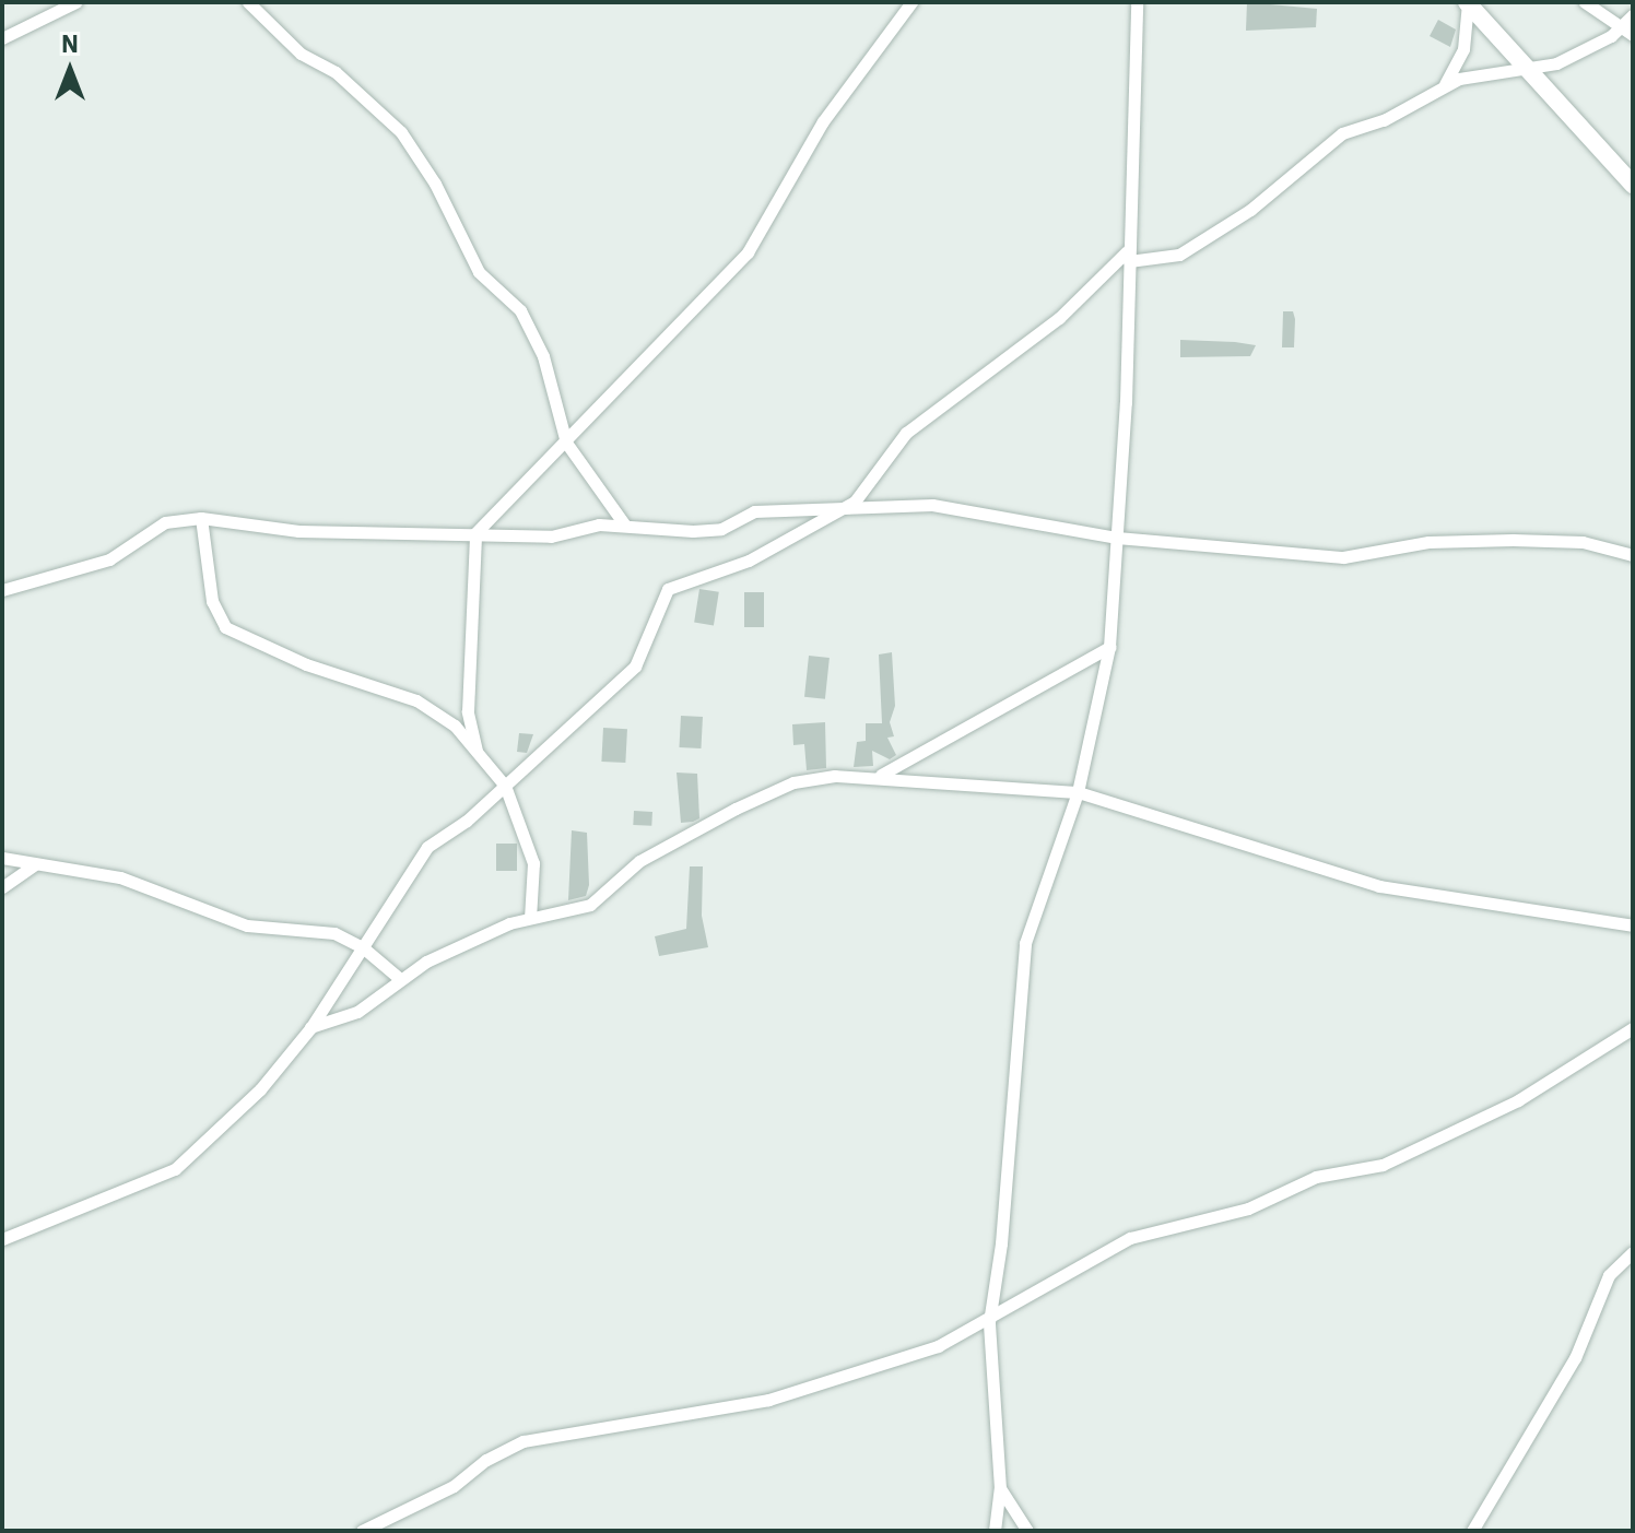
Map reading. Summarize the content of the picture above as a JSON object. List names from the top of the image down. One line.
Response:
{"north":"top"}
